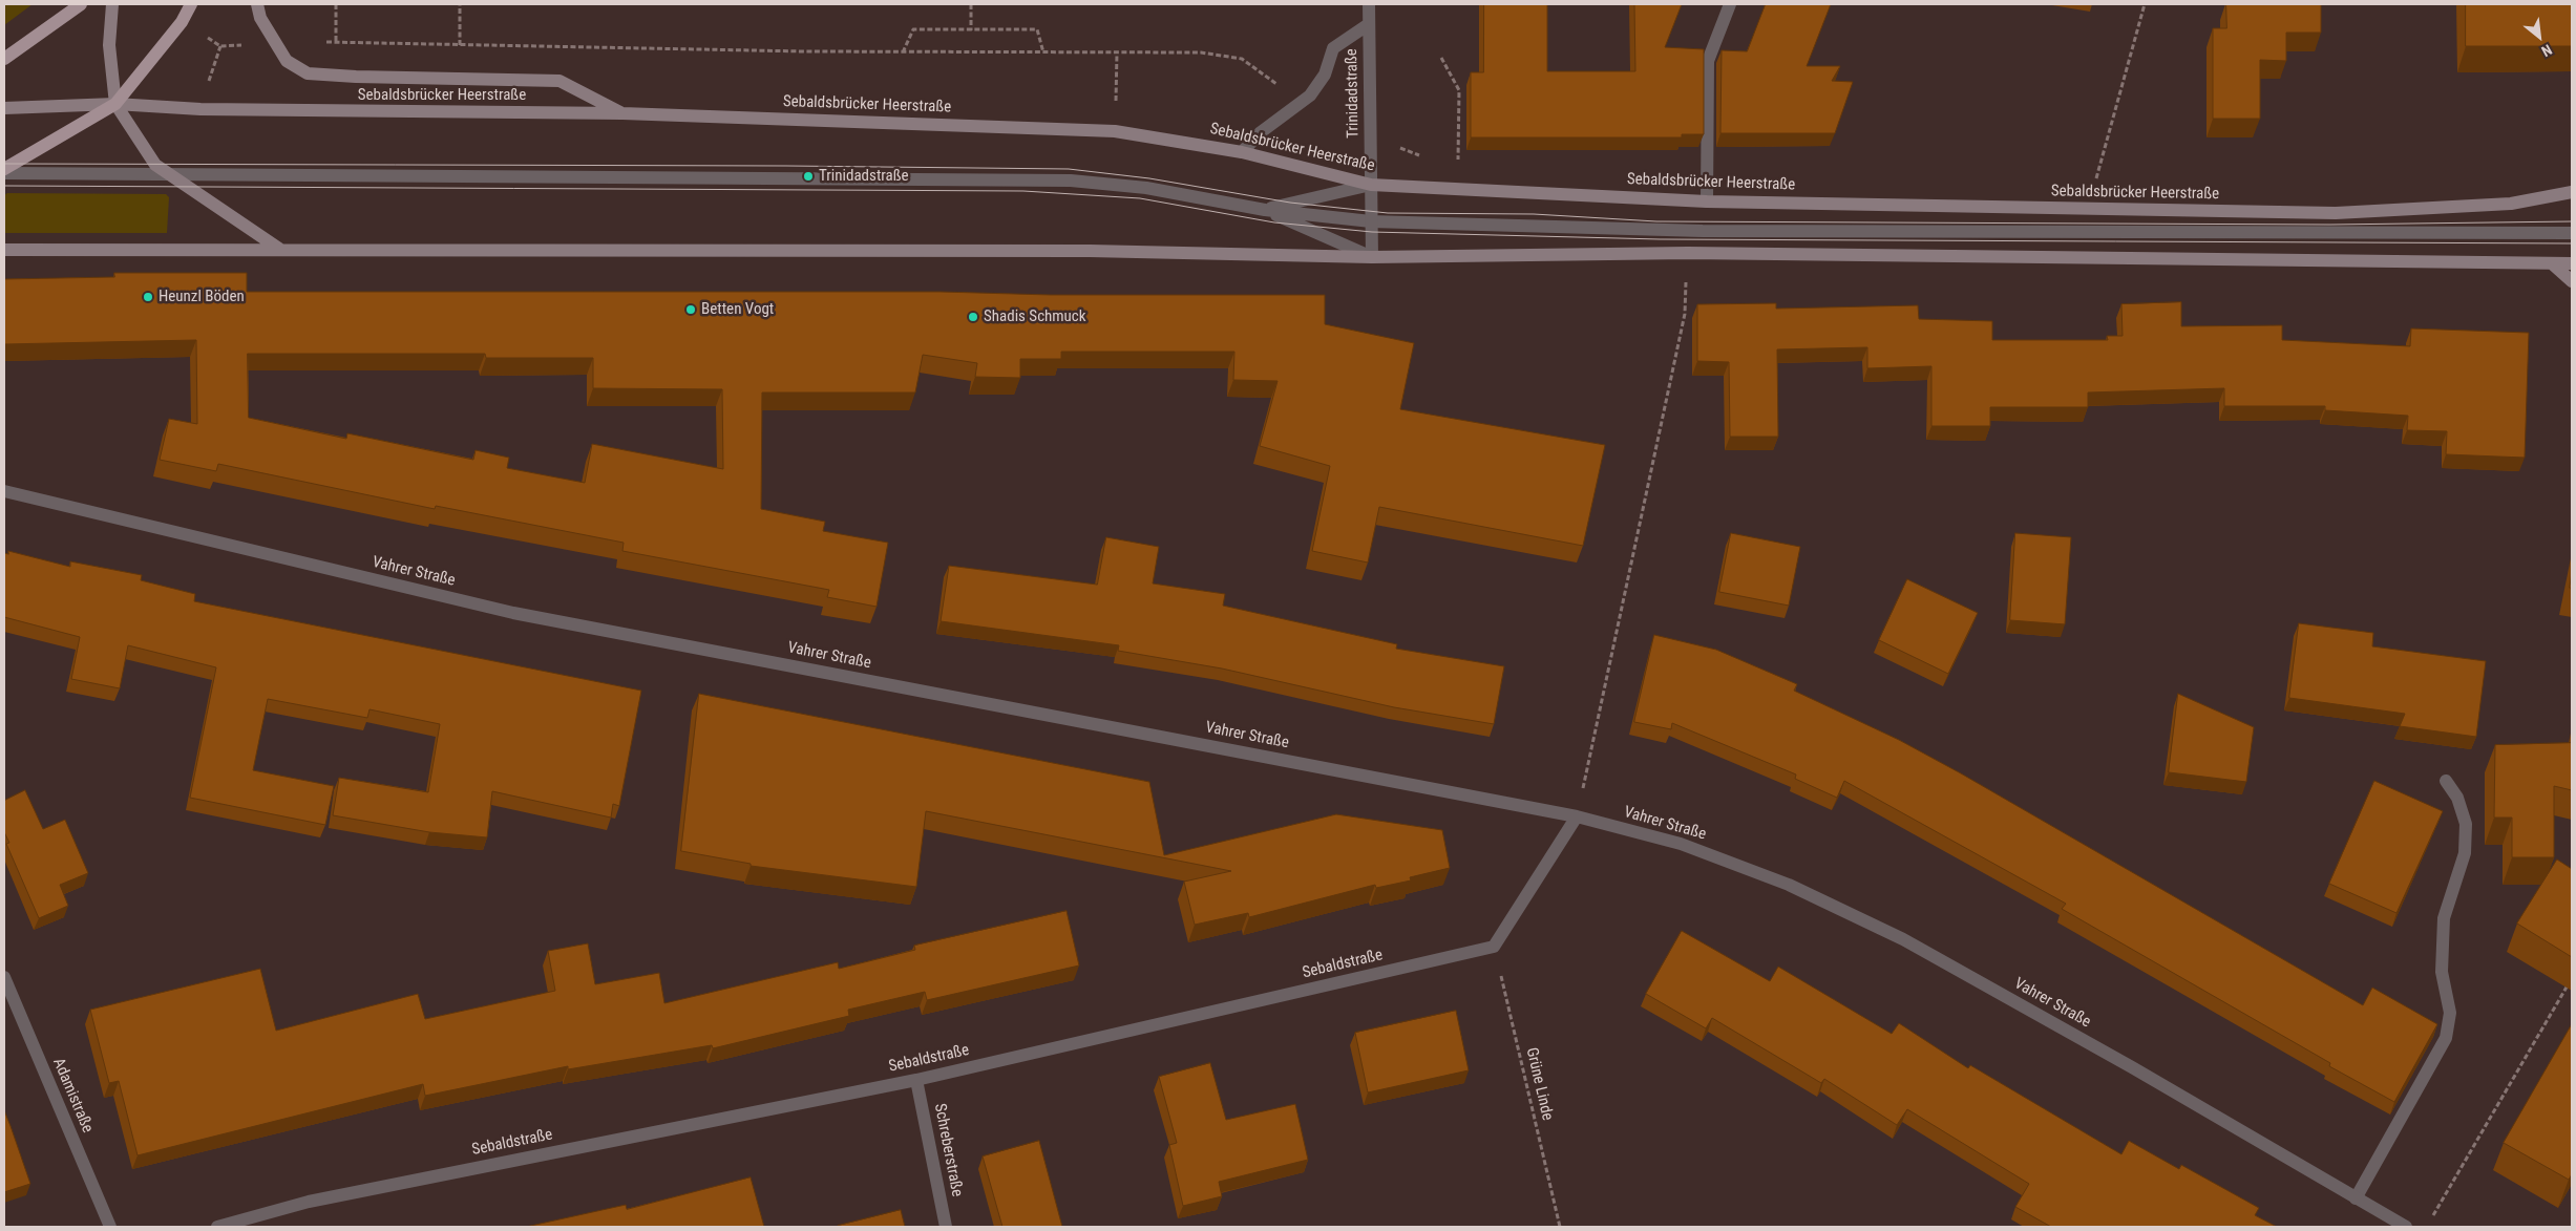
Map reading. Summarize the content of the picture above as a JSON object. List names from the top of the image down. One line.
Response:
{"streets":{"main road":["Sebaldsbrücker Heerstraße"],"street":["Trinidadstraße","Vahrer Straße","Sebaldstraße","Adamistraße","Schreberstraße"],"path":["Grüne Linde"]},"crossings":[["Trinidadstraße","Sebaldsbrücker Heerstraße"],["Sebaldstraße","Grüne Linde"],["Sebaldstraße","Schreberstraße"]],"places":["Trinidadstraße","Heunzl Böden","Betten Vogt","Shadis Schmuck"],"north":"bottom right"}
